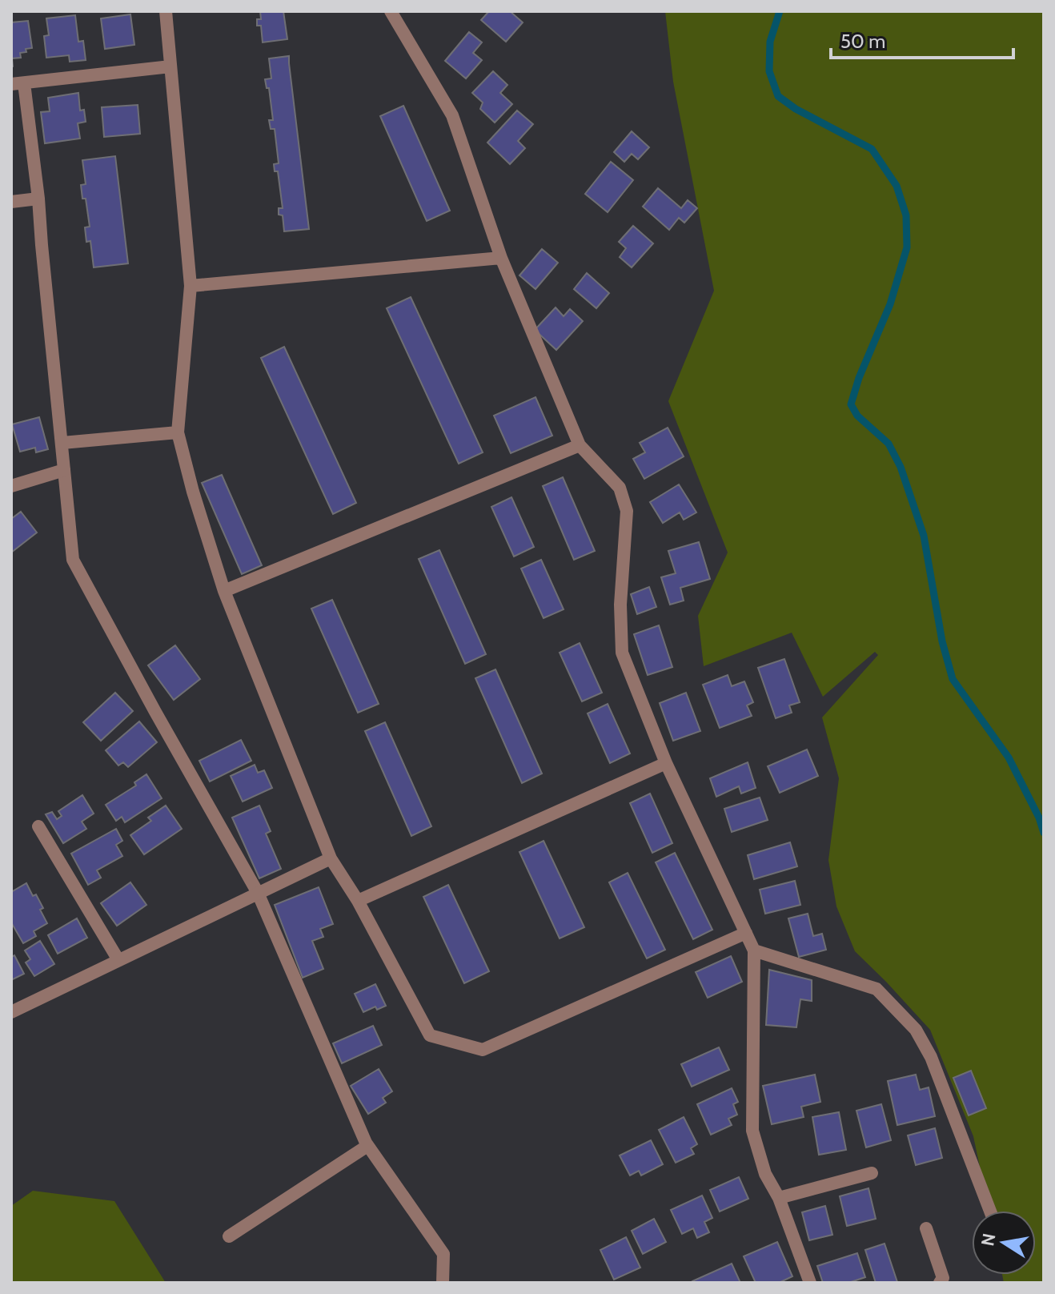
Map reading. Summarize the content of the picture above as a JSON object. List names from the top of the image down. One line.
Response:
{"scale_bar":"50 m","north":"left"}
